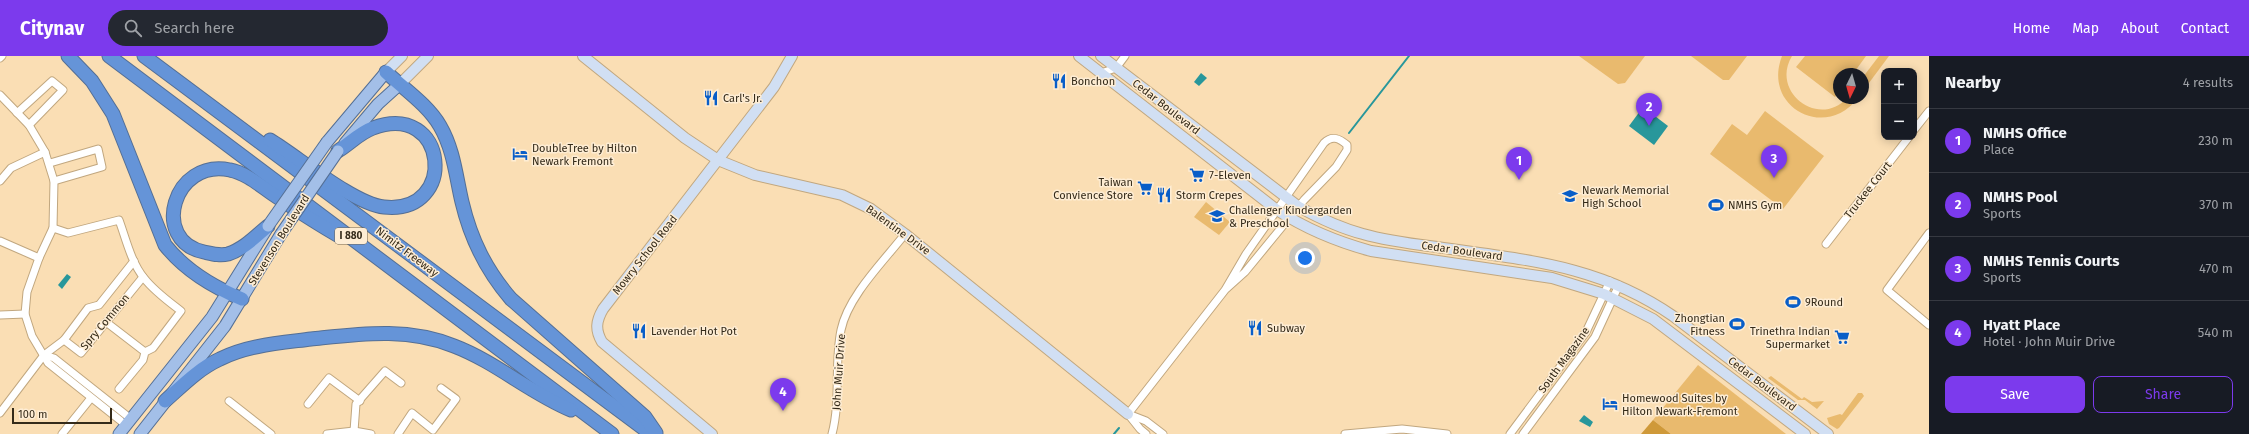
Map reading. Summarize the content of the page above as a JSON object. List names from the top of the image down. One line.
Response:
{"streets":{"highway":["I 880","Nimitz Freeway"],"main road":["Cedar Boulevard","Balentine Drive","Stevenson Boulevard","Mowry School Road"],"street":["Truckee Court","Spry Common","South Magazine","John Muir Drive"]},"crossings":[["Cedar Boulevard","South Magazine"],["Balentine Drive","Mowry School Road"],["Balentine Drive","John Muir Drive"]],"places":{"restaurant":["Bonchon","Carl's Jr.","Storm Crepes","Subway","Lavender Hot Pot"],"hotel":["DoubleTree by Hilton Newark Fremont","Homewood Suites by Hilton Newark-Fremont"],"supermarket":["7-Eleven","Taiwan Convience Store","Trinethra Indian Supermarket"],"school or university":["Newark Memorial High School","Challenger Kindergarden & Preschool"],"sports":["NMHS Gym","9Round","Zhongtian Fitness"]},"scale_bar":"100 m","north":"bottom","page":{"header":"Citynav","search":"Search here","nav":["Home","Map","About","Contact"],"heading":["Nearby","4 results"],"map_buttons":["+","−"],"pins":["2","3","1","4"],"list":[{"mark":"1","name":"NMHS Office","note":"Place","value":"230 m"},{"mark":"2","name":"NMHS Pool","note":"Sports","value":"370 m"},{"mark":"3","name":"NMHS Tennis Courts","note":"Sports","value":"470 m"},{"mark":"4","name":"Hyatt Place","note":"Hotel · John Muir Drive","value":"540 m"}],"buttons":["Save","Share"],"scale":"100 m"}}
